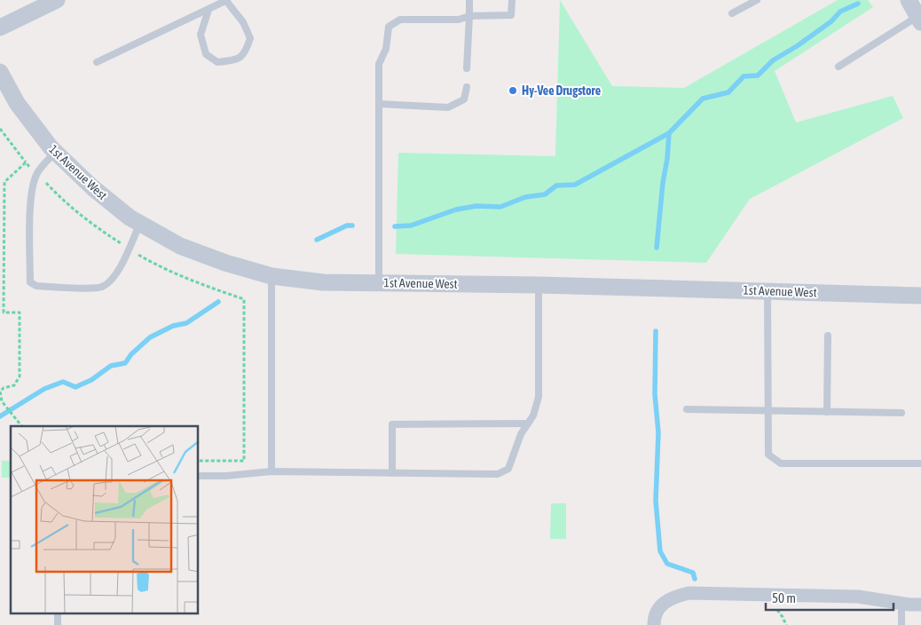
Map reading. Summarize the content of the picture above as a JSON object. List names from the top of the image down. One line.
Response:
{"streets":{"street":["1st Avenue West"]},"places":["Hy-Vee Drugstore"],"scale_bar":"50 m"}
